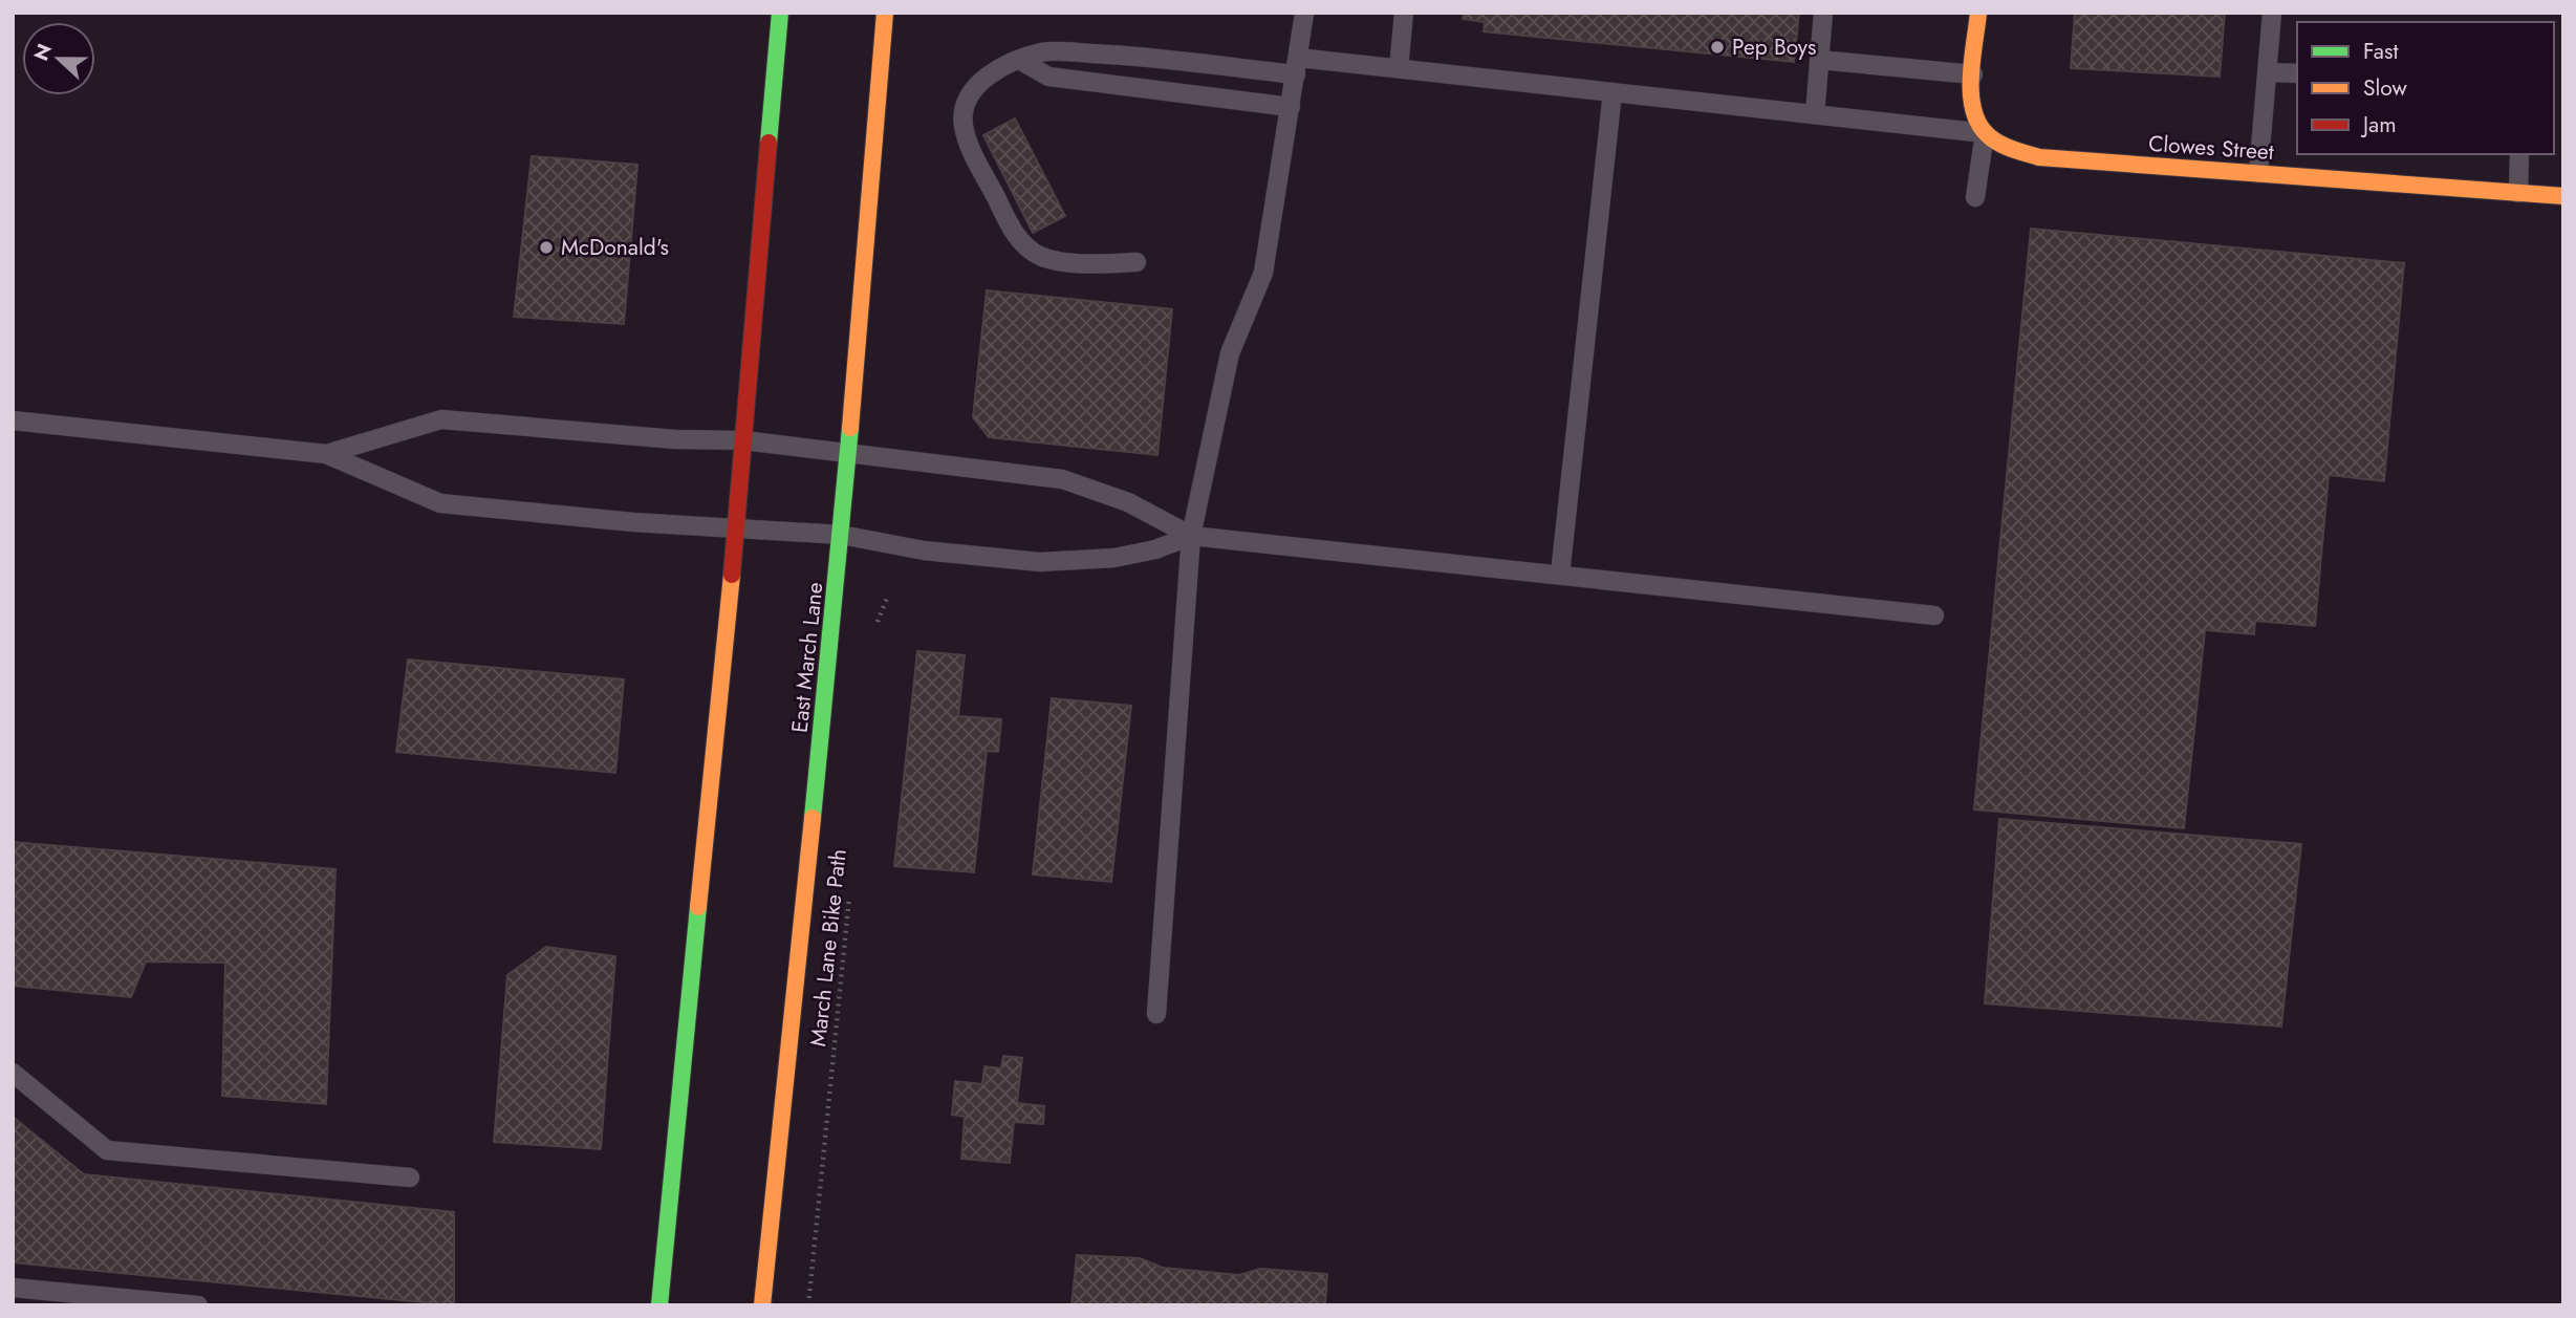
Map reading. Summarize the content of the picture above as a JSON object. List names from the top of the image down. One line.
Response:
{"streets":{"main road":["Clowes Street","East March Lane"],"path":["March Lane Bike Path"]},"places":["Pep Boys","McDonald's"],"legend":["Fast","Slow","Jam"],"north":"left"}
